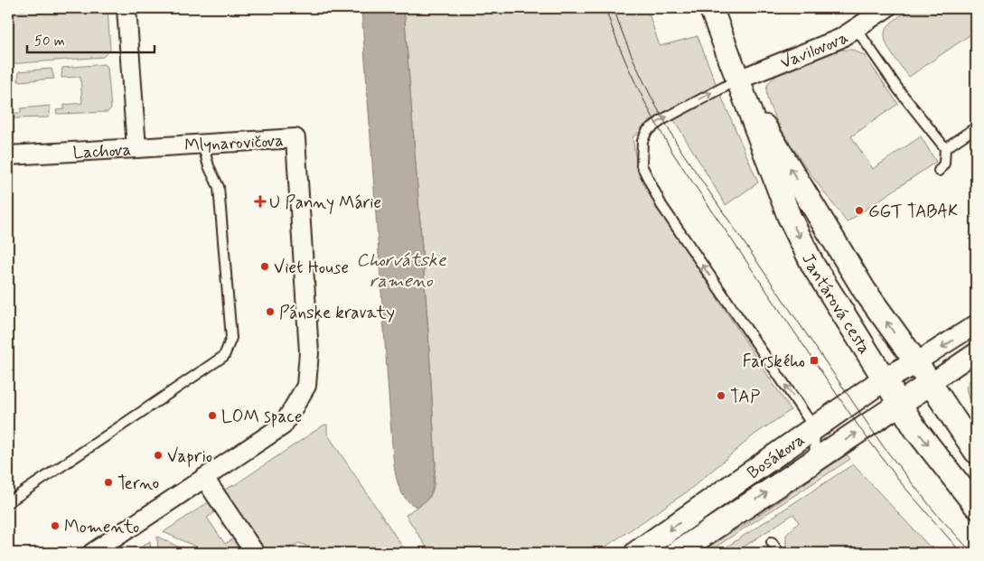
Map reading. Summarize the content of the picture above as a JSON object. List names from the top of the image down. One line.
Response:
{"streets":{"street":["Vavilovova","Mlynarovičova","Lachova","Jantárová cesta","Bosákova"]},"crossings":[["Vavilovova","Jantárová cesta"],["Mlynarovičova","Lachova"],["Jantárová cesta","Bosákova"]],"water":["Chorvátske rameno"],"places":{"health":["U Panny Márie"],"other":["GGT TABAK","Viet House","Pánske kravaty","TAP","LOM space","Vaprio","Terno","Momento"],"transit":["Farského"]},"scale_bar":"50 m"}
